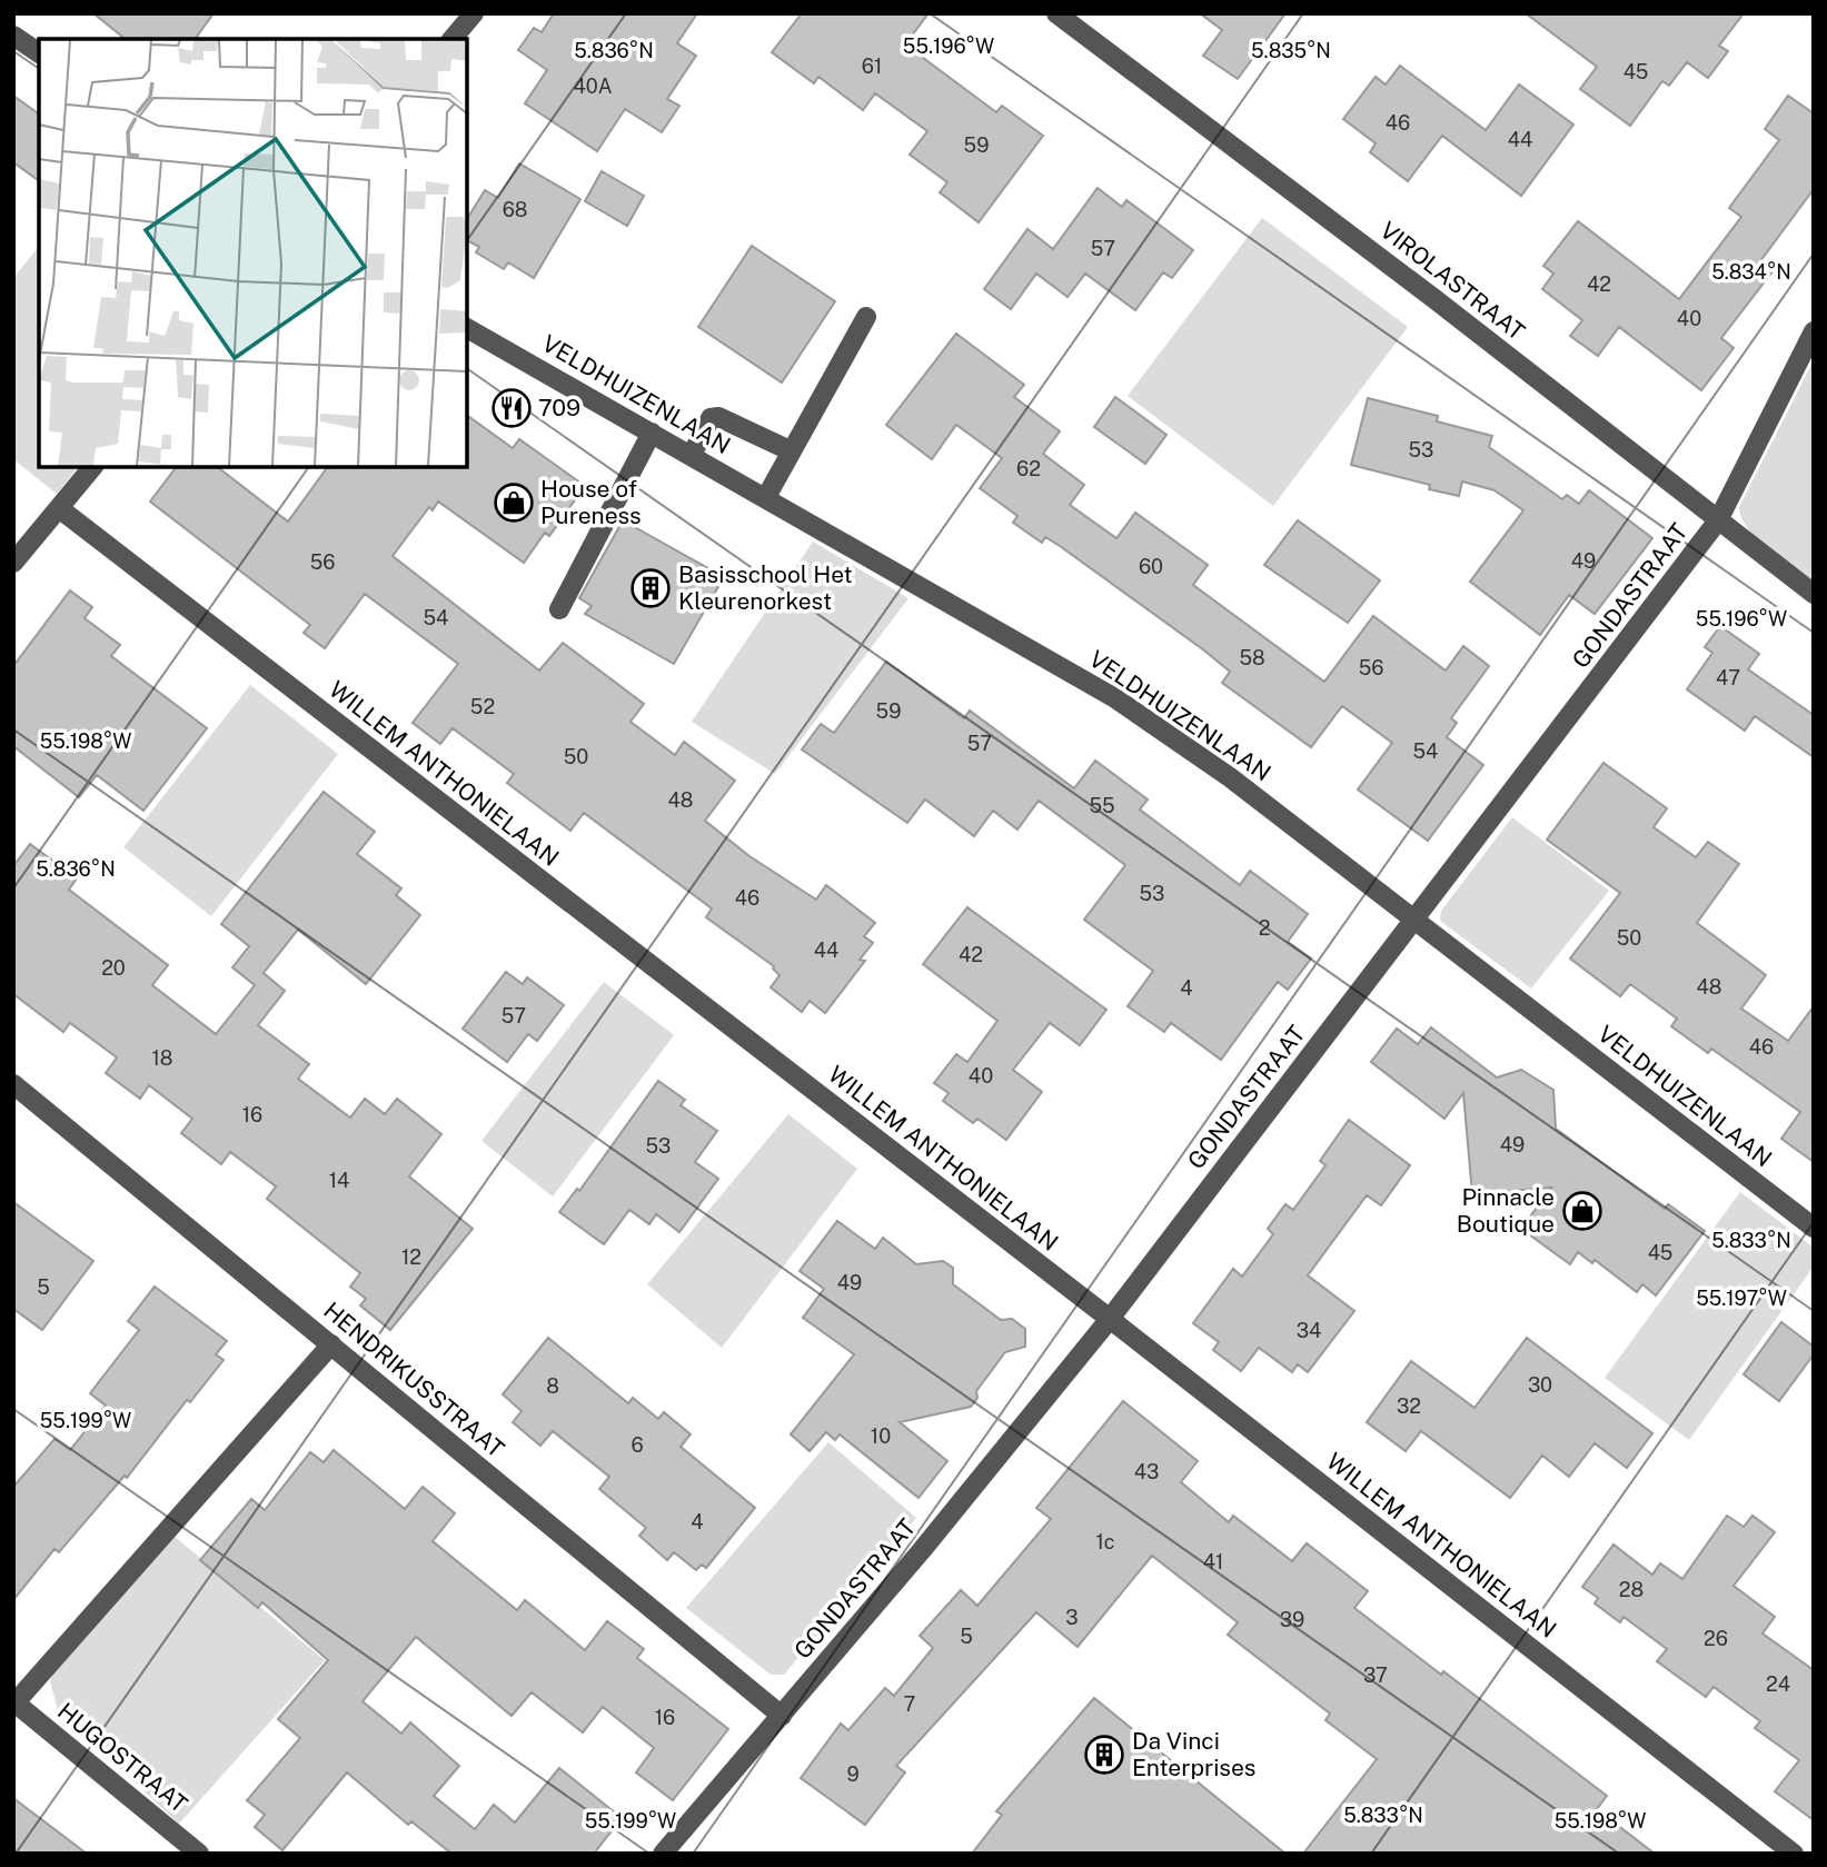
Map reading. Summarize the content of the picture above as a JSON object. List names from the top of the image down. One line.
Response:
{"streets":{"street":["VIROLASTRAAT","VELDHUIZENLAAN","GONDASTRAAT","WILLEM ANTHONIELAAN","HENDRIKUSSTRAAT","HUGOSTRAAT"]},"crossings":[["VIROLASTRAAT","GONDASTRAAT"],["VELDHUIZENLAAN","GONDASTRAAT"],["GONDASTRAAT","WILLEM ANTHONIELAAN"],["GONDASTRAAT","HENDRIKUSSTRAAT"]],"places":{"restaurant":["709"],"shop":["House of Pureness","Pinnacle Boutique"],"building":["Basisschool Het Kleurenorkest","Da Vinci Enterprises"]},"house_numbers":["61","45","40A","46","44","59","68","57","42","40","53","62","49","56","60","54","58","56","47","52","59","57","54","50","48","55","53","46","2","50","44","42","20","48","4","57","46","18","40","16","49","53","14","45","12","49","5","34","30","8","32","10","6","43","4","1c","41","28","3","39","5","26","37","24","7","16","9"],"coordinates":["55.196°W","5.836°N","5.835°N","5.834°N","55.198°W","5.833°N","55.197°W","55.199°W"]}
